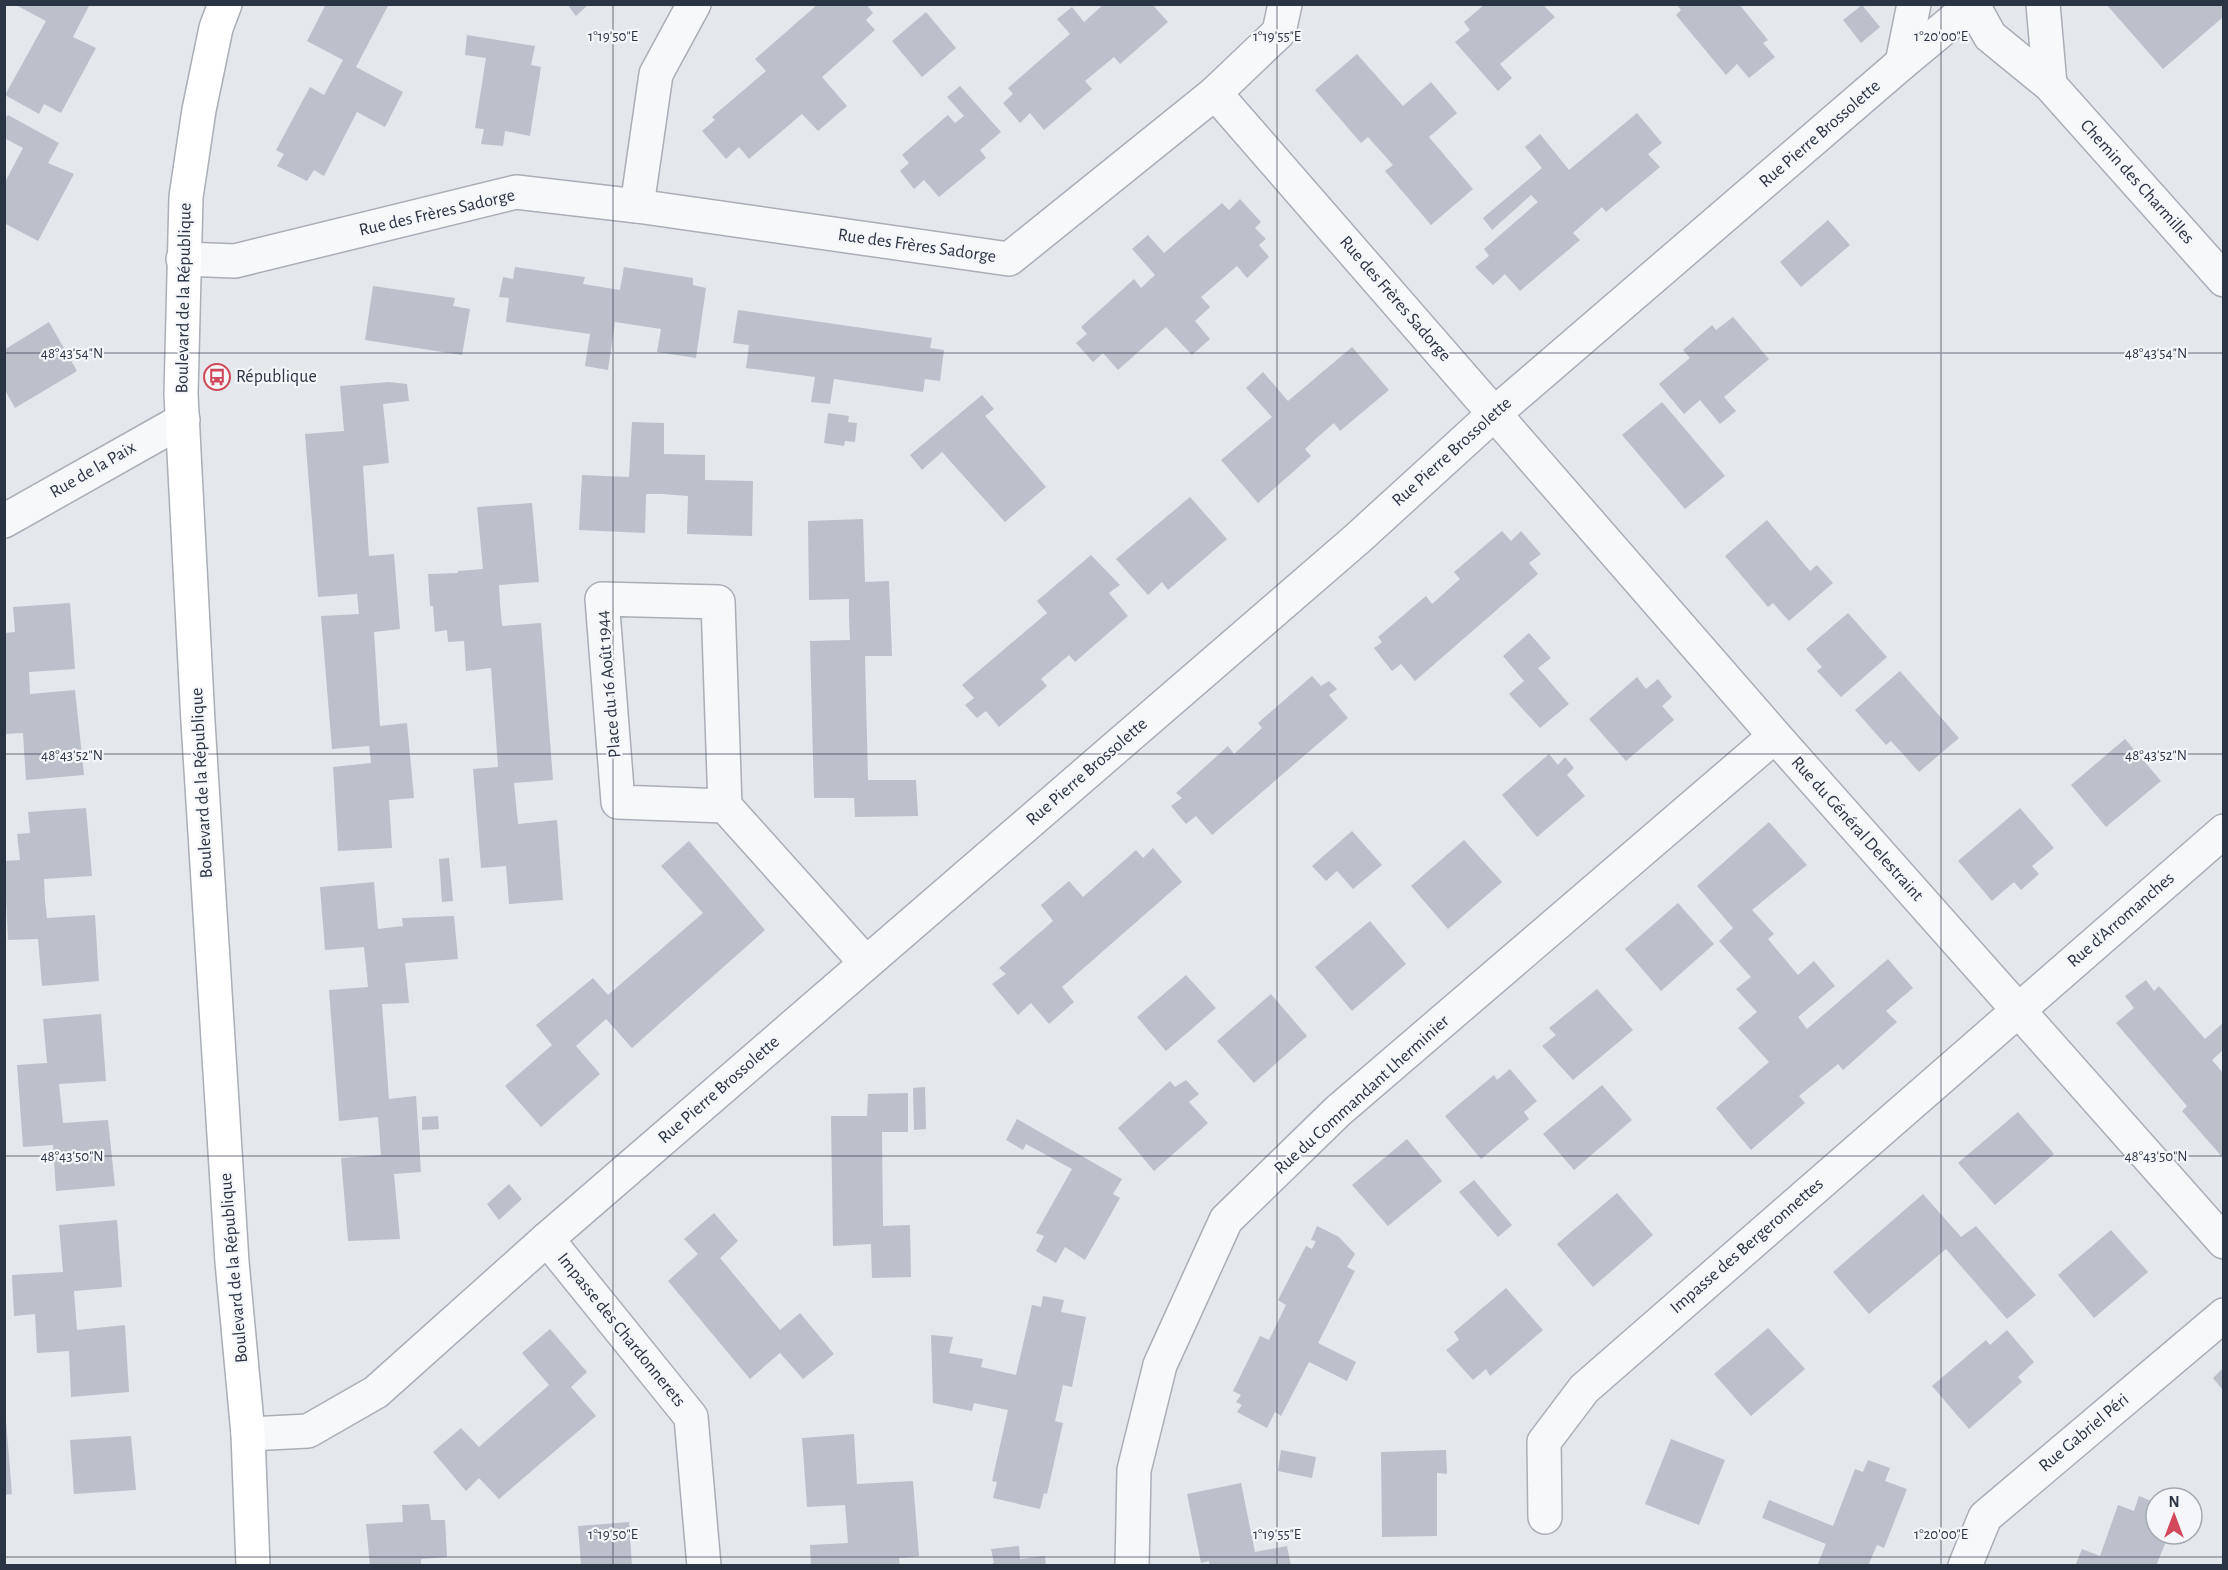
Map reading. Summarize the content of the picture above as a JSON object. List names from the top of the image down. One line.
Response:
{"streets":{"street":["Rue Pierre Brossolette","Chemin des Charmilles","Rue des Frères Sadorge","Boulevard de la République","Rue de la Paix","Place du 16 Août 1944","Rue du Général Delestraint","Rue d'Arromanches","Rue du Commandant Lherminier","Impasse des Bergeronnettes","Impasse des Chardonnerets","Rue Gabriel Péri"]},"crossings":[["Rue Pierre Brossolette","Chemin des Charmilles"],["Rue Pierre Brossolette","Rue des Frères Sadorge"],["Rue Pierre Brossolette","Boulevard de la République"],["Rue Pierre Brossolette","Rue du Général Delestraint"],["Rue Pierre Brossolette","Impasse des Chardonnerets"],["Rue des Frères Sadorge","Boulevard de la République"],["Rue des Frères Sadorge","Rue du Général Delestraint"],["Boulevard de la République","Rue de la Paix"],["Rue du Général Delestraint","Rue d'Arromanches"],["Rue du Général Delestraint","Rue du Commandant Lherminier"],["Rue du Général Delestraint","Impasse des Bergeronnettes"],["Rue d'Arromanches","Impasse des Bergeronnettes"]],"places":{"bus stop":["République"]},"north":"top","coordinates":["1°19'50\"E","1°19'55\"E","1°20'00\"E","48°43'54\"N","48°43'52\"N","48°43'50\"N"]}
